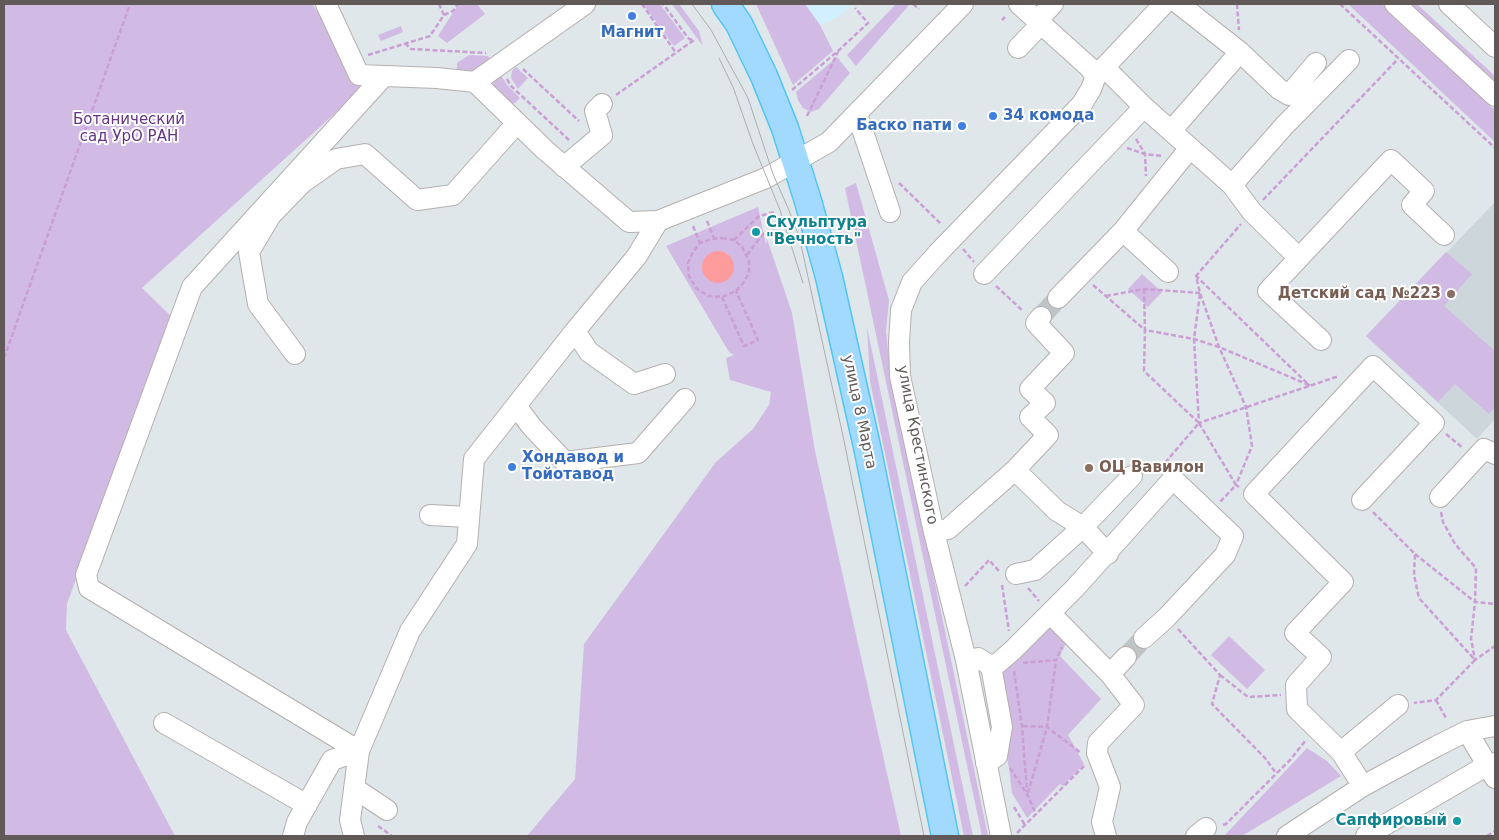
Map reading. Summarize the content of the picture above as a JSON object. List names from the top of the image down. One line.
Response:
{"streets":{"main road":["улица 8 Марта"],"street":["улица Крестинского"]},"parks":["Ботанический сад УрО РАН"],"places":["Магнит","34 комода","Баско пати","Скульптура \"Вечность\"","Детский сад №223","Хондавод и Тойотавод","ОЦ Вавилон","Сапфировый"]}
